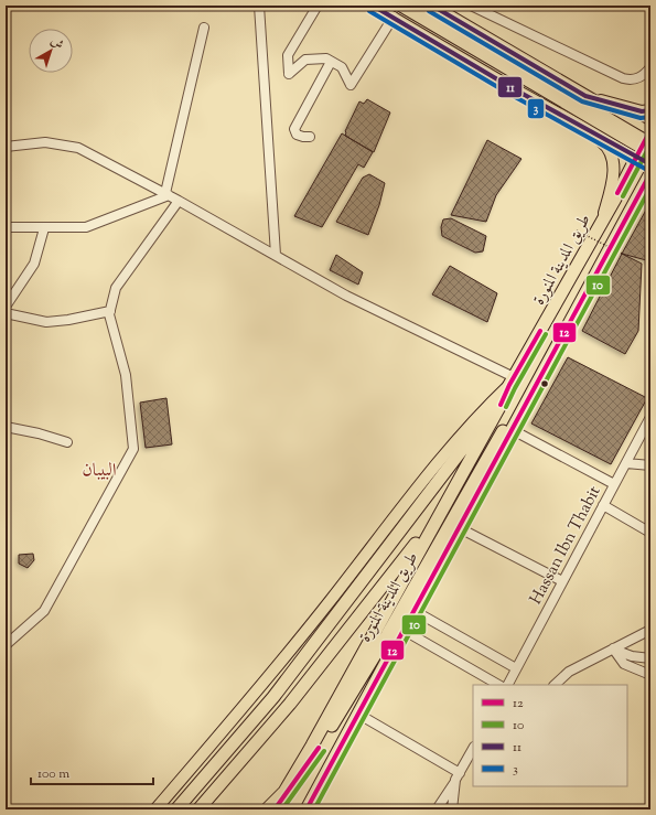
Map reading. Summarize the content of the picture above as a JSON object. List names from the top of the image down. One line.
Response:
{"streets":{"highway":["طريق المدينة المنورة"],"street":["Hassan Ibn Thabit"]},"districts":["البيبان"],"lines":["transit line 11","transit line 3","transit line 12","transit line 10"],"legend":["12","10","11","3"],"scale_bar":"100 m","north":"top right"}
